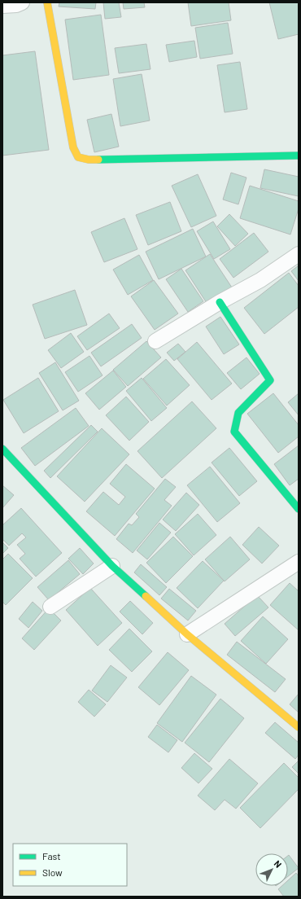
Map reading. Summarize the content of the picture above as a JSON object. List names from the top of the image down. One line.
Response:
{"legend":["Fast","Slow"],"north":"top right"}
